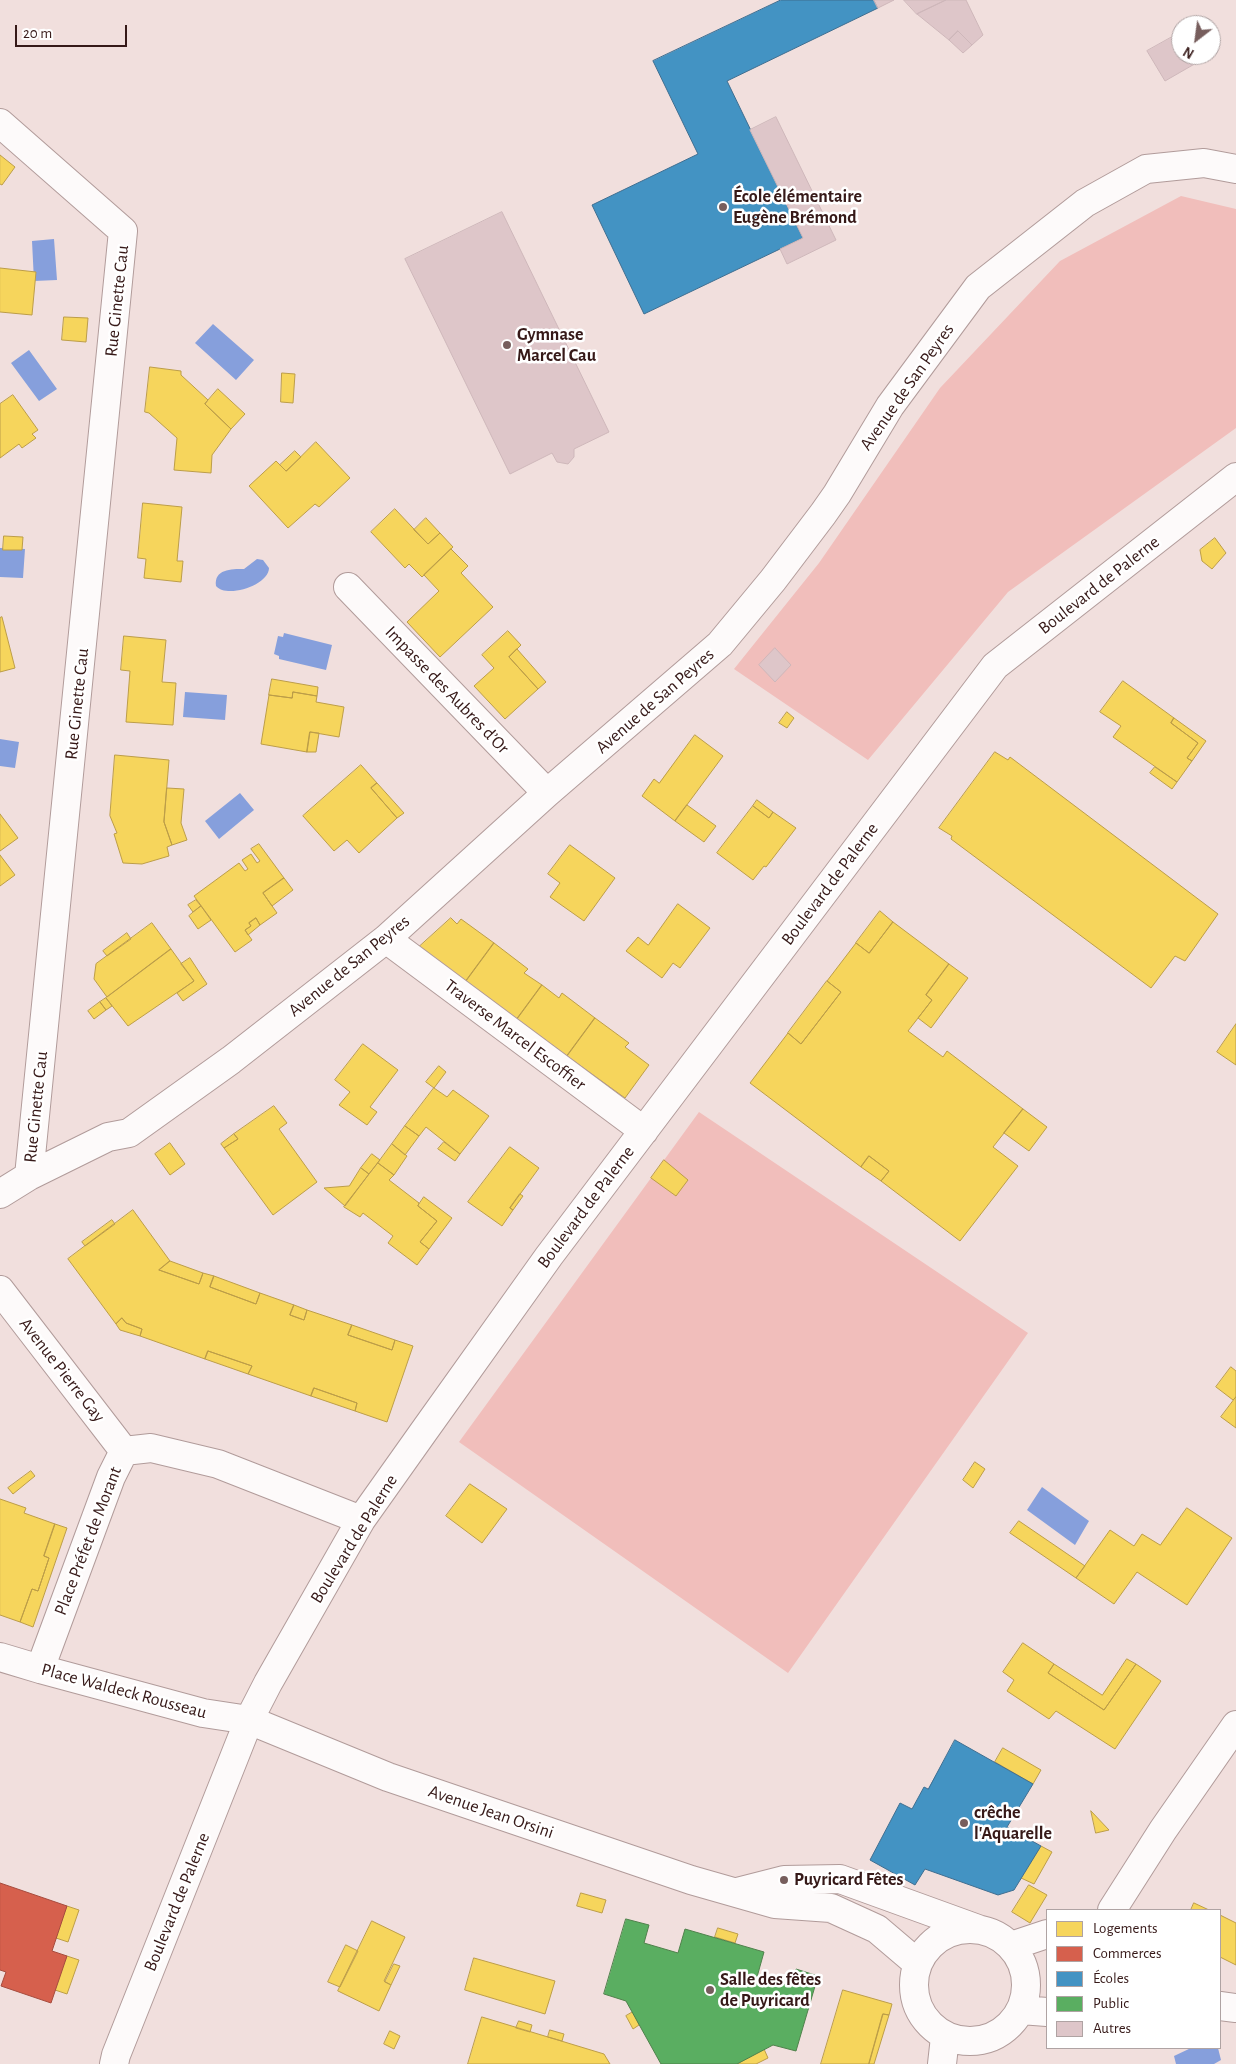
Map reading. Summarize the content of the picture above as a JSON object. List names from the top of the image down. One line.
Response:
{"streets":{"street":["Rue Ginette Cau","Avenue de San Peyres","Boulevard de Palerne","Impasse des Aubres d’Or","Traverse Marcel Escoffier","Avenue Pierre Gay","Place Préfet de Morant","Place Waldeck Rousseau","Avenue Jean Orsini"]},"crossings":[["Rue Ginette Cau","Avenue de San Peyres"],["Avenue de San Peyres","Impasse des Aubres d’Or"],["Avenue de San Peyres","Traverse Marcel Escoffier"],["Boulevard de Palerne","Traverse Marcel Escoffier"],["Boulevard de Palerne","Place Préfet de Morant"],["Boulevard de Palerne","Place Waldeck Rousseau"],["Boulevard de Palerne","Avenue Jean Orsini"],["Avenue Pierre Gay","Place Préfet de Morant"],["Place Préfet de Morant","Place Waldeck Rousseau"],["Place Waldeck Rousseau","Avenue Jean Orsini"]],"places":["École élémentaire Eugène Brémond","Gymnase Marcel Cau","crêche l'Aquarelle","Puyricard Fêtes","Salle des fêtes de Puyricard"],"legend":["Logements","Commerces","Écoles","Public","Autres"],"scale_bar":"20 m","north":"bottom left"}
